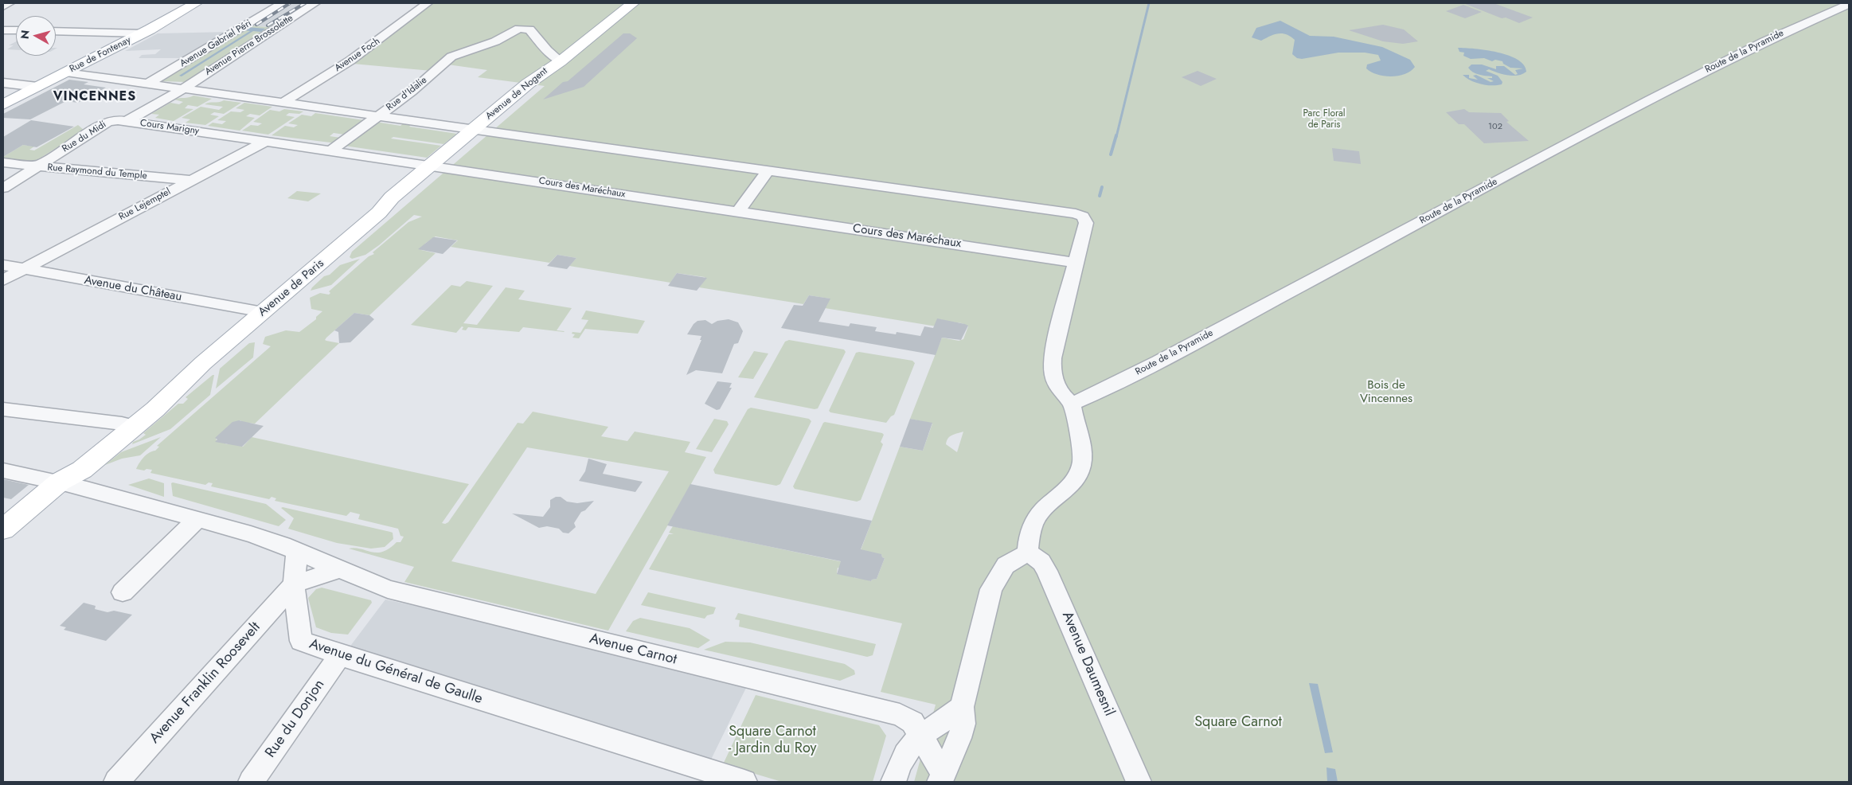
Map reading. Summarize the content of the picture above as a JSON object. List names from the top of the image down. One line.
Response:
{"streets":{"main road":["Rue de Fontenay","Avenue de Nogent","Avenue de Paris"],"street":["Avenue Gabriel Péri","Avenue Pierre Brossolette","Route de la Pyramide","Avenue Foch","Rue d'Idalie","Cours Marigny","Rue du Midi","Rue Raymond du Temple","Cours des Maréchaux","Rue Lejemptel","Avenue du Château","Avenue Carnot","Avenue Daumesnil","Avenue du Général de Gaulle","Avenue Franklin Roosevelt","Rue du Donjon"]},"crossings":[["Avenue Pierre Brossolette","Cours Marigny"],["Rue d'Idalie","Avenue de Nogent"],["Avenue de Nogent","Avenue de Paris"],["Cours Marigny","Rue du Midi"],["Cours Marigny","Cours des Maréchaux"],["Cours Marigny","Rue Lejemptel"],["Cours Marigny","Avenue de Paris"],["Rue du Midi","Rue Raymond du Temple"],["Rue Raymond du Temple","Rue Lejemptel"],["Cours des Maréchaux","Avenue de Paris"],["Rue Lejemptel","Avenue du Château"],["Avenue de Paris","Avenue du Château"],["Avenue Carnot","Avenue du Général de Gaulle"],["Avenue du Général de Gaulle","Avenue Franklin Roosevelt"],["Avenue du Général de Gaulle","Rue du Donjon"]],"districts":["VINCENNES"],"parks":["Parc Floral de Paris","Bois de Vincennes","Square Carnot","Square Carnot - Jardin du Roy"],"house_numbers":["102"],"north":"left"}
